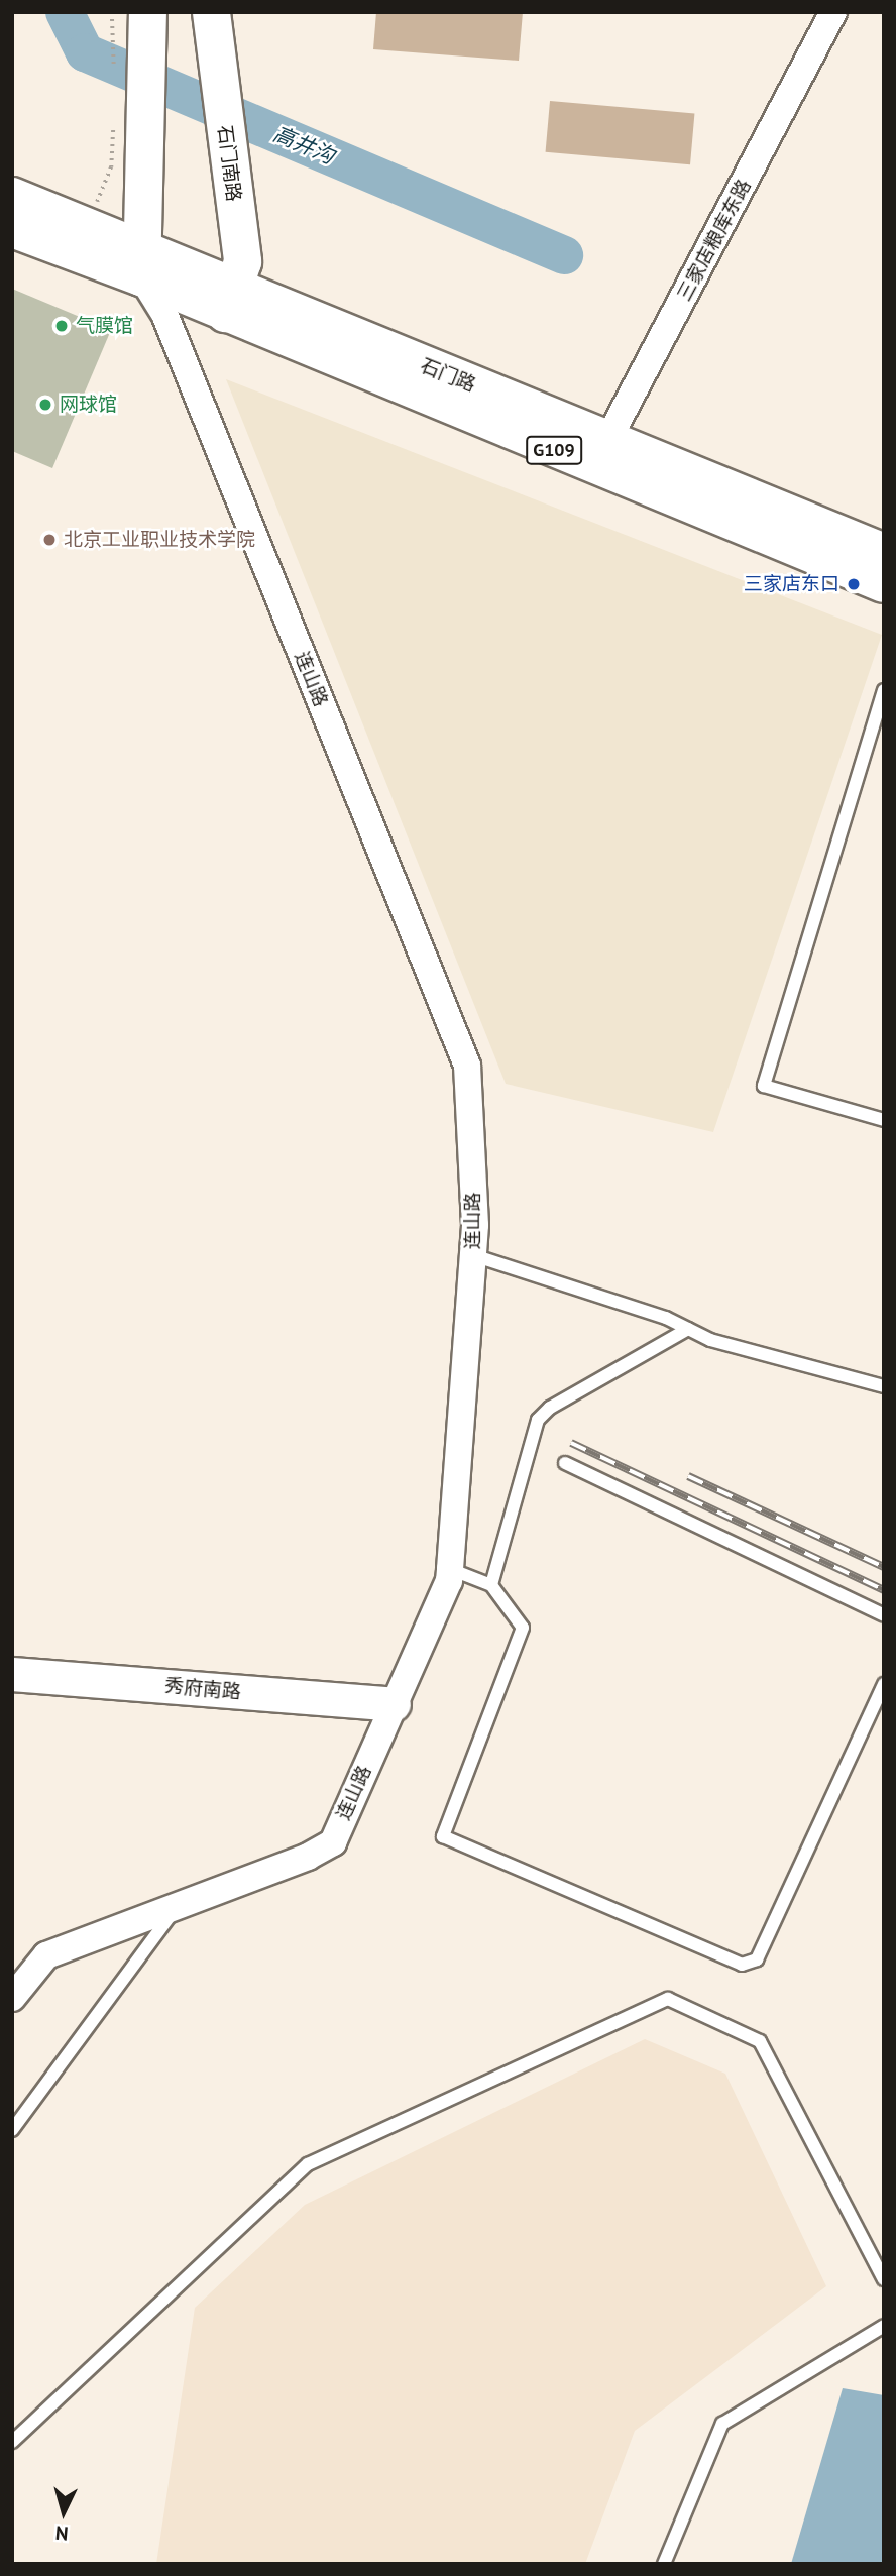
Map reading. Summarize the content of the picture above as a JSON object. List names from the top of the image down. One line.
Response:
{"streets":{"highway":["石门路","G109"],"main road":["石门南路"],"street":["三家店粮库东路","连山路","秀府南路"]},"crossings":[["石门南路","石门路"],["三家店粮库东路","石门路"],["石门路","连山路"],["连山路","秀府南路"]],"water":["高井沟"],"places":["气膜馆","网球馆","北京工业职业技术学院","三家店东口"],"north":"bottom"}
